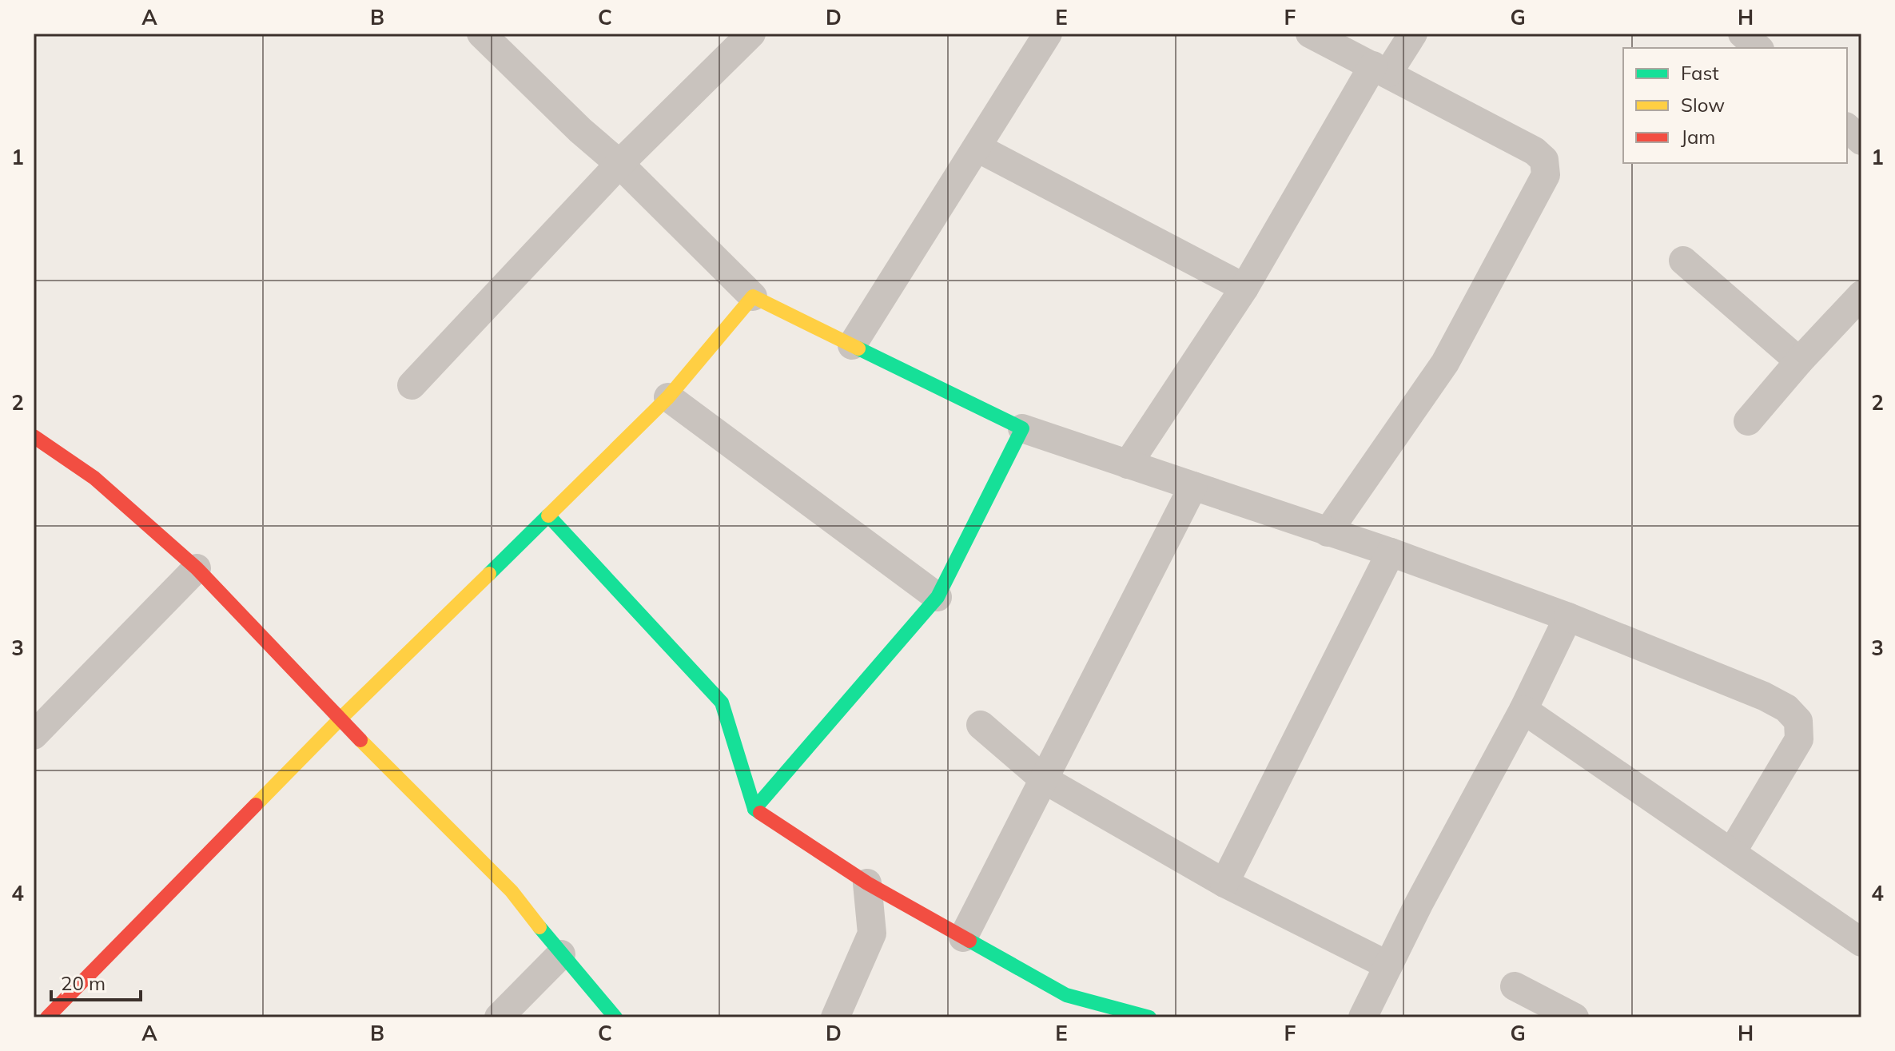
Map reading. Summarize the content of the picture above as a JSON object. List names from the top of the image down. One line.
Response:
{"legend":["Fast","Slow","Jam"],"scale_bar":"20 m","grid":{"columns":["A","B","C","D","E","F","G","H"],"rows":["1","2","3","4"]}}
